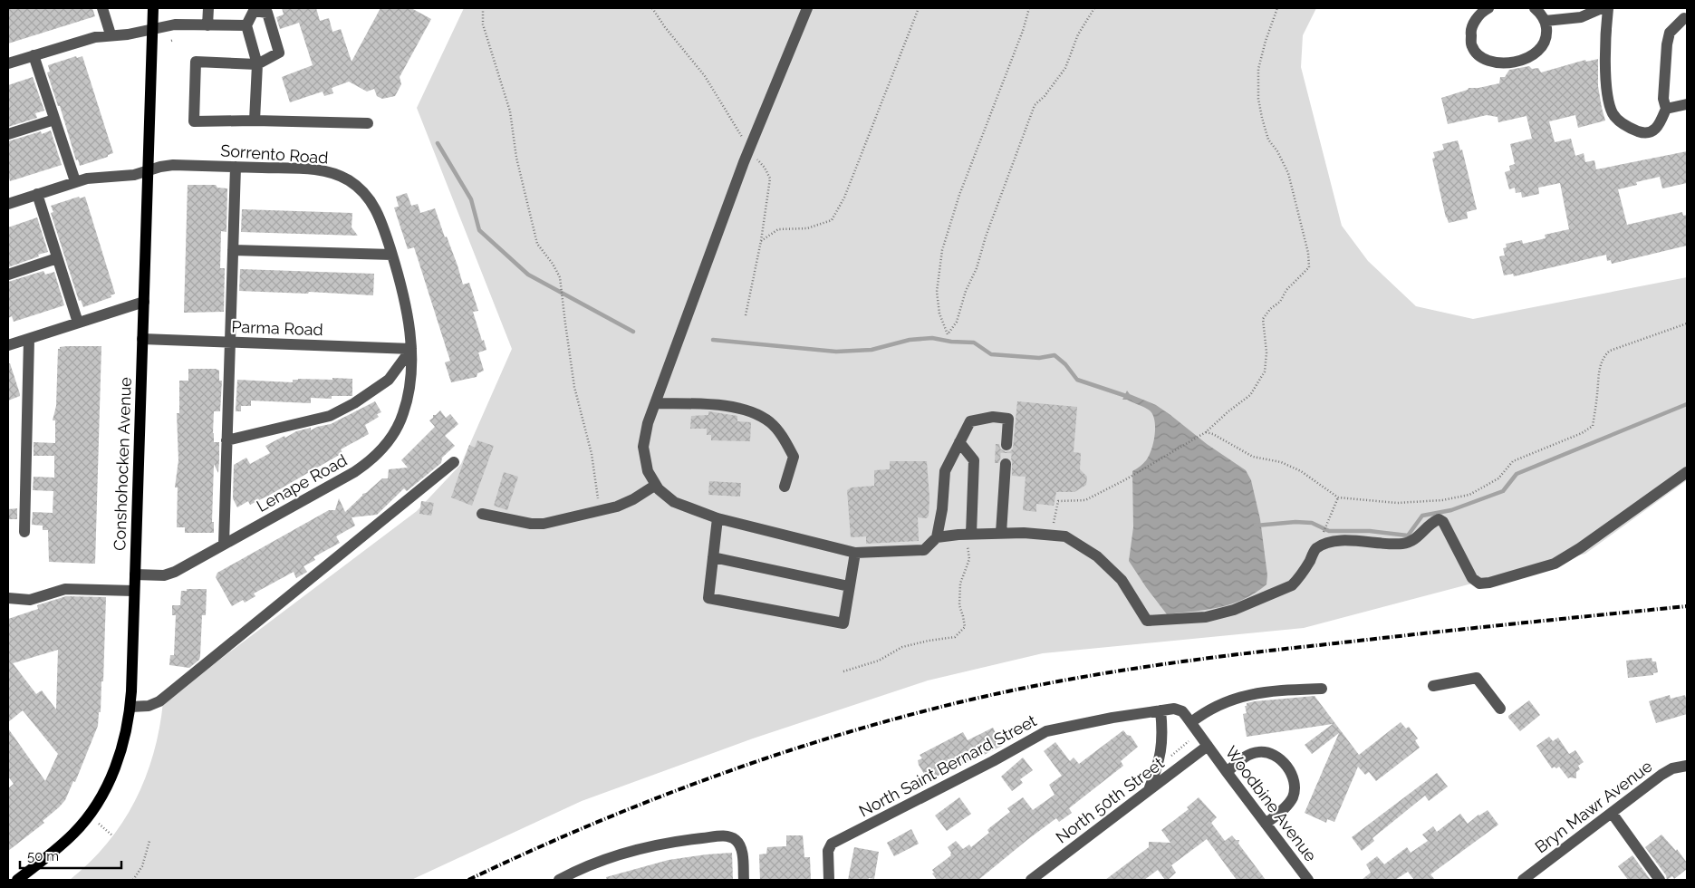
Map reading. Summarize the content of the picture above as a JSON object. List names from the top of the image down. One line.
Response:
{"streets":{"main road":["Conshohocken Avenue"],"street":["Sorrento Road","Parma Road","Lenape Road","North Saint Bernard Street","North 50th Street","Woodbine Avenue","Bryn Mawr Avenue"]},"crossings":[["Sorrento Road","Parma Road"],["Sorrento Road","Conshohocken Avenue"],["Sorrento Road","Lenape Road"],["Parma Road","Conshohocken Avenue"],["Parma Road","Lenape Road"],["Conshohocken Avenue","Lenape Road"],["North Saint Bernard Street","North 50th Street"],["North Saint Bernard Street","Woodbine Avenue"],["North 50th Street","Woodbine Avenue"]],"scale_bar":"50 m"}
